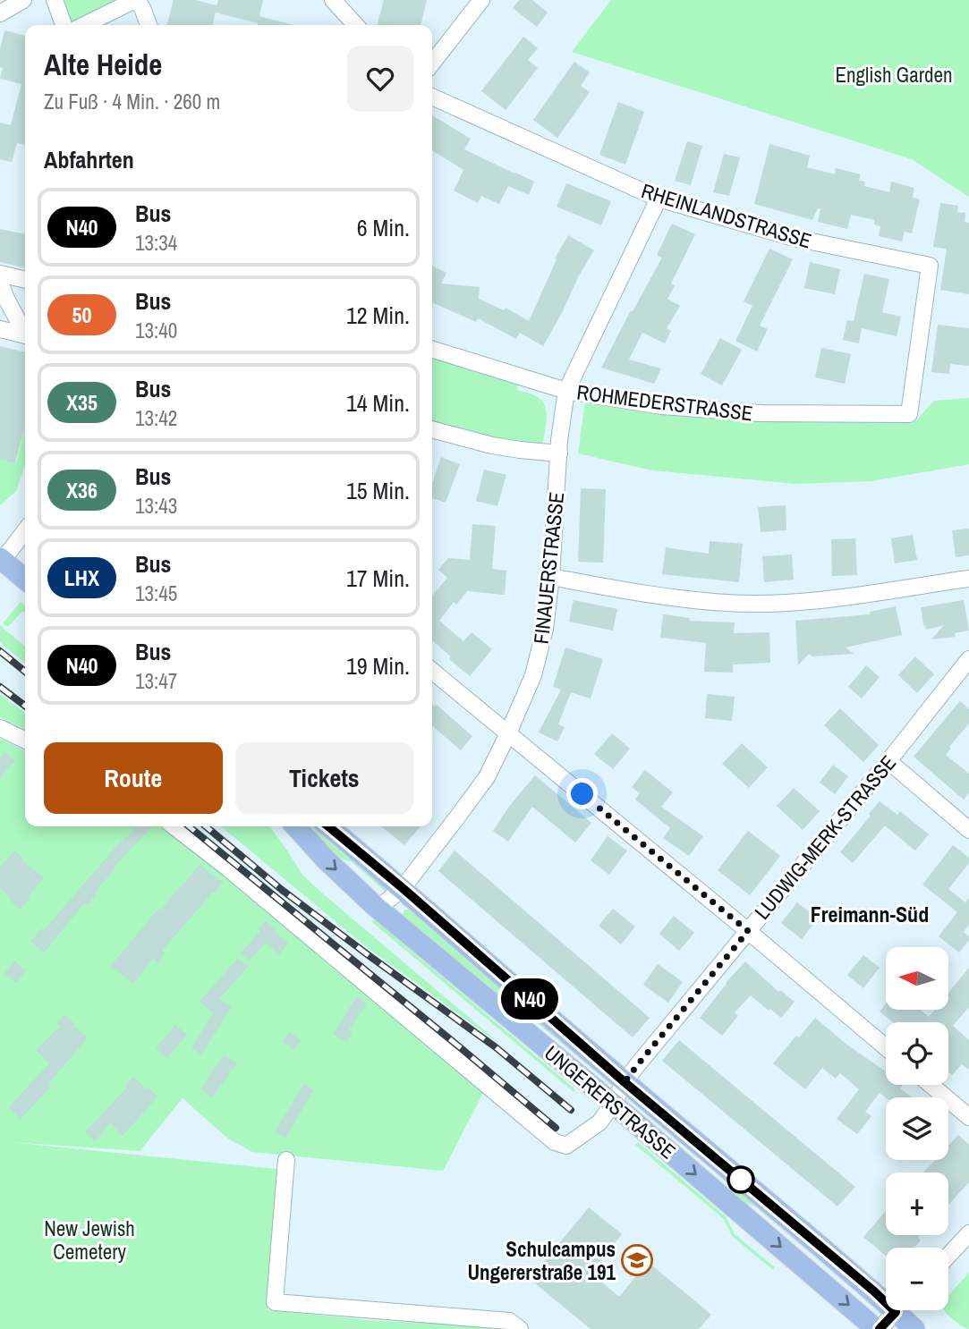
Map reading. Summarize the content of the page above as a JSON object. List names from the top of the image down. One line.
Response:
{"streets":{"main road":["UNGERERSTRASSE"],"street":["RHEINLANDSTRASSE","ROHMEDERSTRASSE","FINAUERSTRASSE","LUDWIG-MERK-STRASSE"]},"crossings":[["RHEINLANDSTRASSE","ROHMEDERSTRASSE"],["RHEINLANDSTRASSE","FINAUERSTRASSE"],["ROHMEDERSTRASSE","FINAUERSTRASSE"],["FINAUERSTRASSE","UNGERERSTRASSE"],["LUDWIG-MERK-STRASSE","UNGERERSTRASSE"]],"districts":["Freimann-Süd"],"parks":["English Garden","New Jewish Cemetery"],"places":{"school or university":["Schulcampus Ungererstraße 191"]},"lines":["bus line N40"],"north":"left","page":{"on_map":"N40","heading":[["Alte Heide","Zu Fuß · 4 Min. · 260 m"],"Abfahrten"],"list":[{"mark":"N40","name":"Bus","note":"13:34","value":"6 Min."},{"mark":"50","name":"Bus","note":"13:40","value":"12 Min."},{"mark":"X35","name":"Bus","note":"13:42","value":"14 Min."},{"mark":"X36","name":"Bus","note":"13:43","value":"15 Min."},{"mark":"LHX","name":"Bus","note":"13:45","value":"17 Min."},{"mark":"N40","name":"Bus","note":"13:47","value":"19 Min."}],"buttons":["Route","Tickets"],"map_buttons":["+","−"]}}
